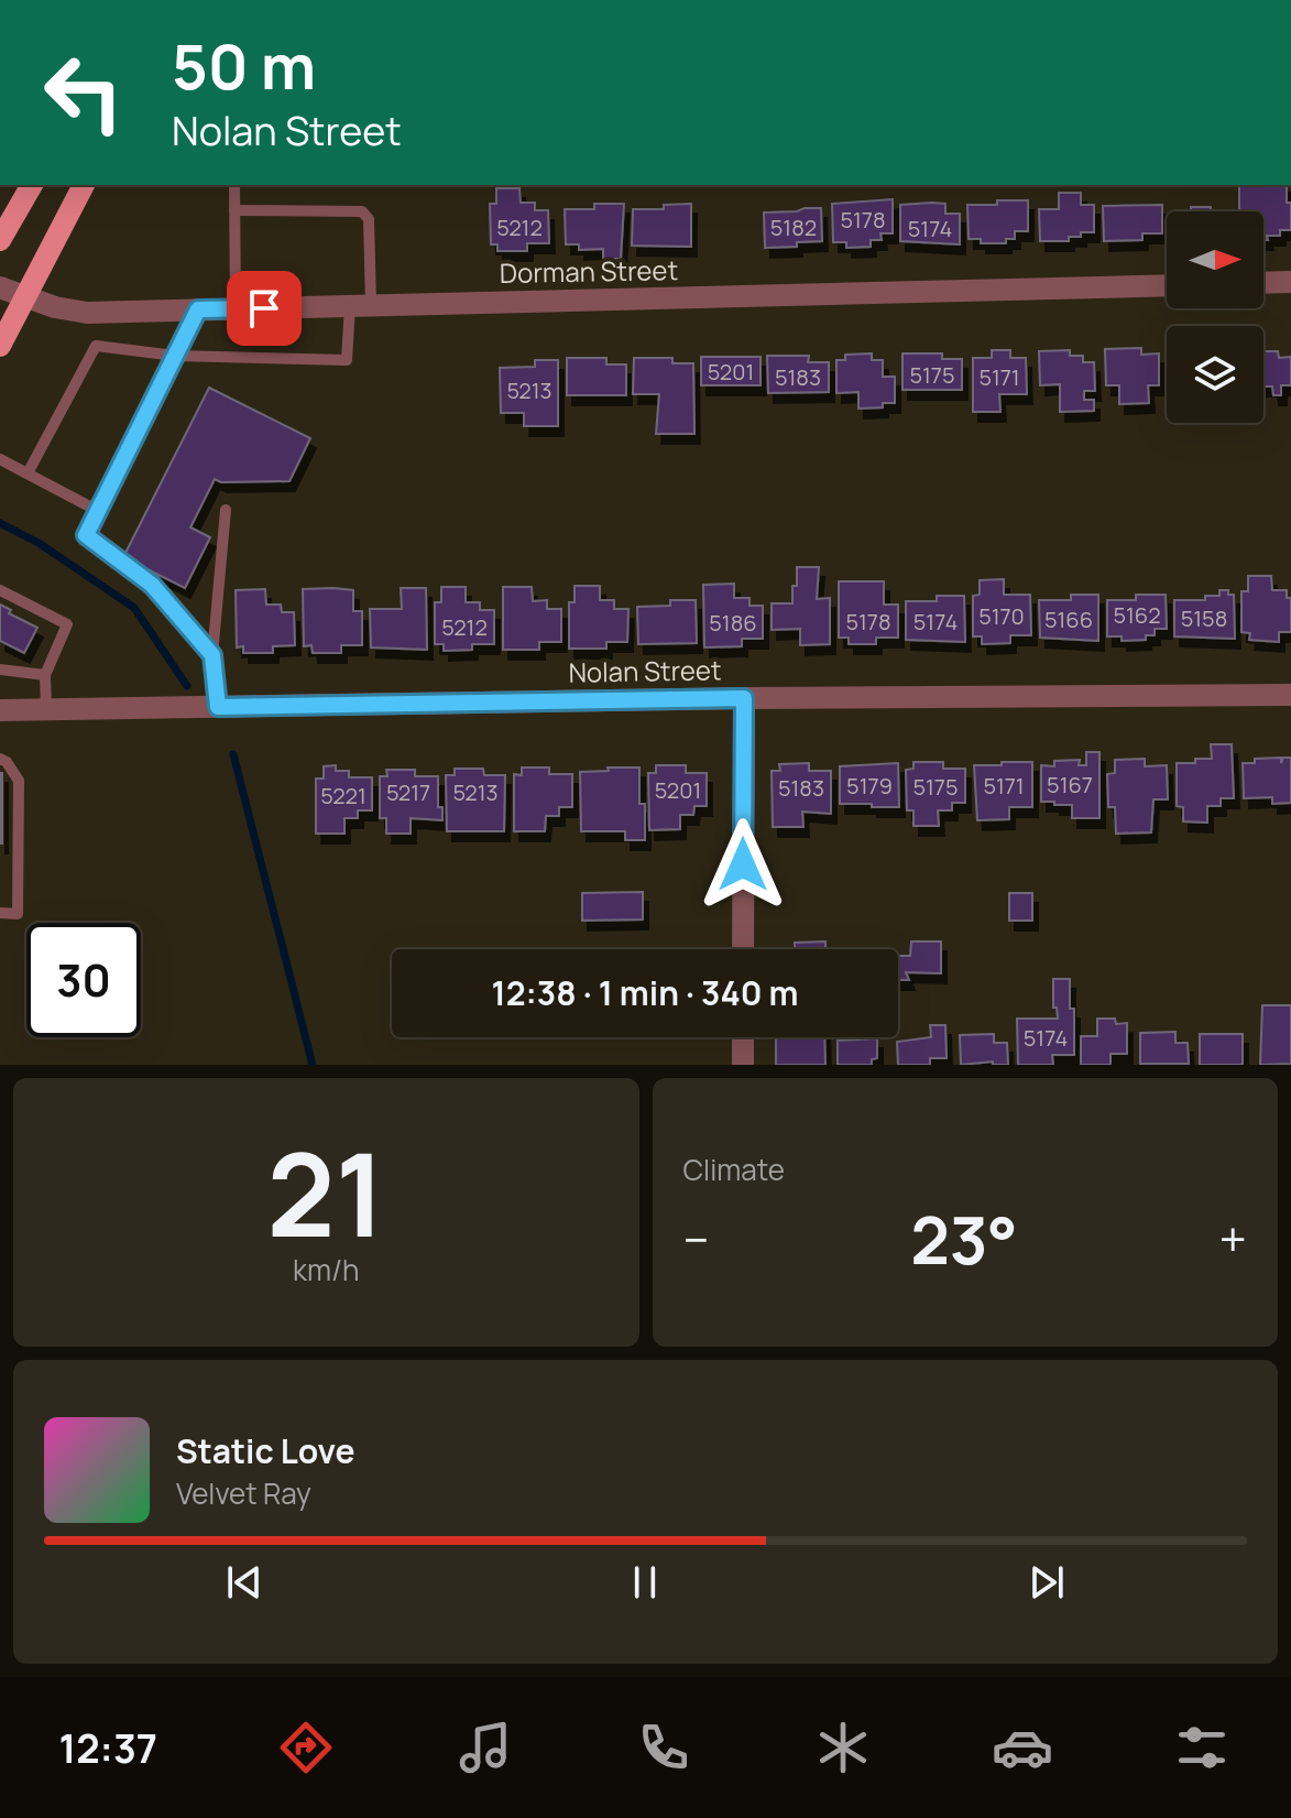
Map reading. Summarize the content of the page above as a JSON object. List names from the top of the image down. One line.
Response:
{"streets":{"street":["Dorman Street","Nolan Street"]},"house_numbers":["5178","5212","5182","5174","5201","5175","5183","5171","5213","5162","5170","5158","5166","5178","5174","5186","5212","5167","5179","5171","5175","5183","5201","5217","5213","5221","5174"],"north":"right","page":{"turn":["50 m","Nolan Street"],"limit":"30","trip":"12:38 · 1 min · 340 m","tile":[["21","km/h"],"Climate"],"heat":["−","23°","+"],"song":["Static Love","Velvet Ray"],"tabs":"12:37"}}
